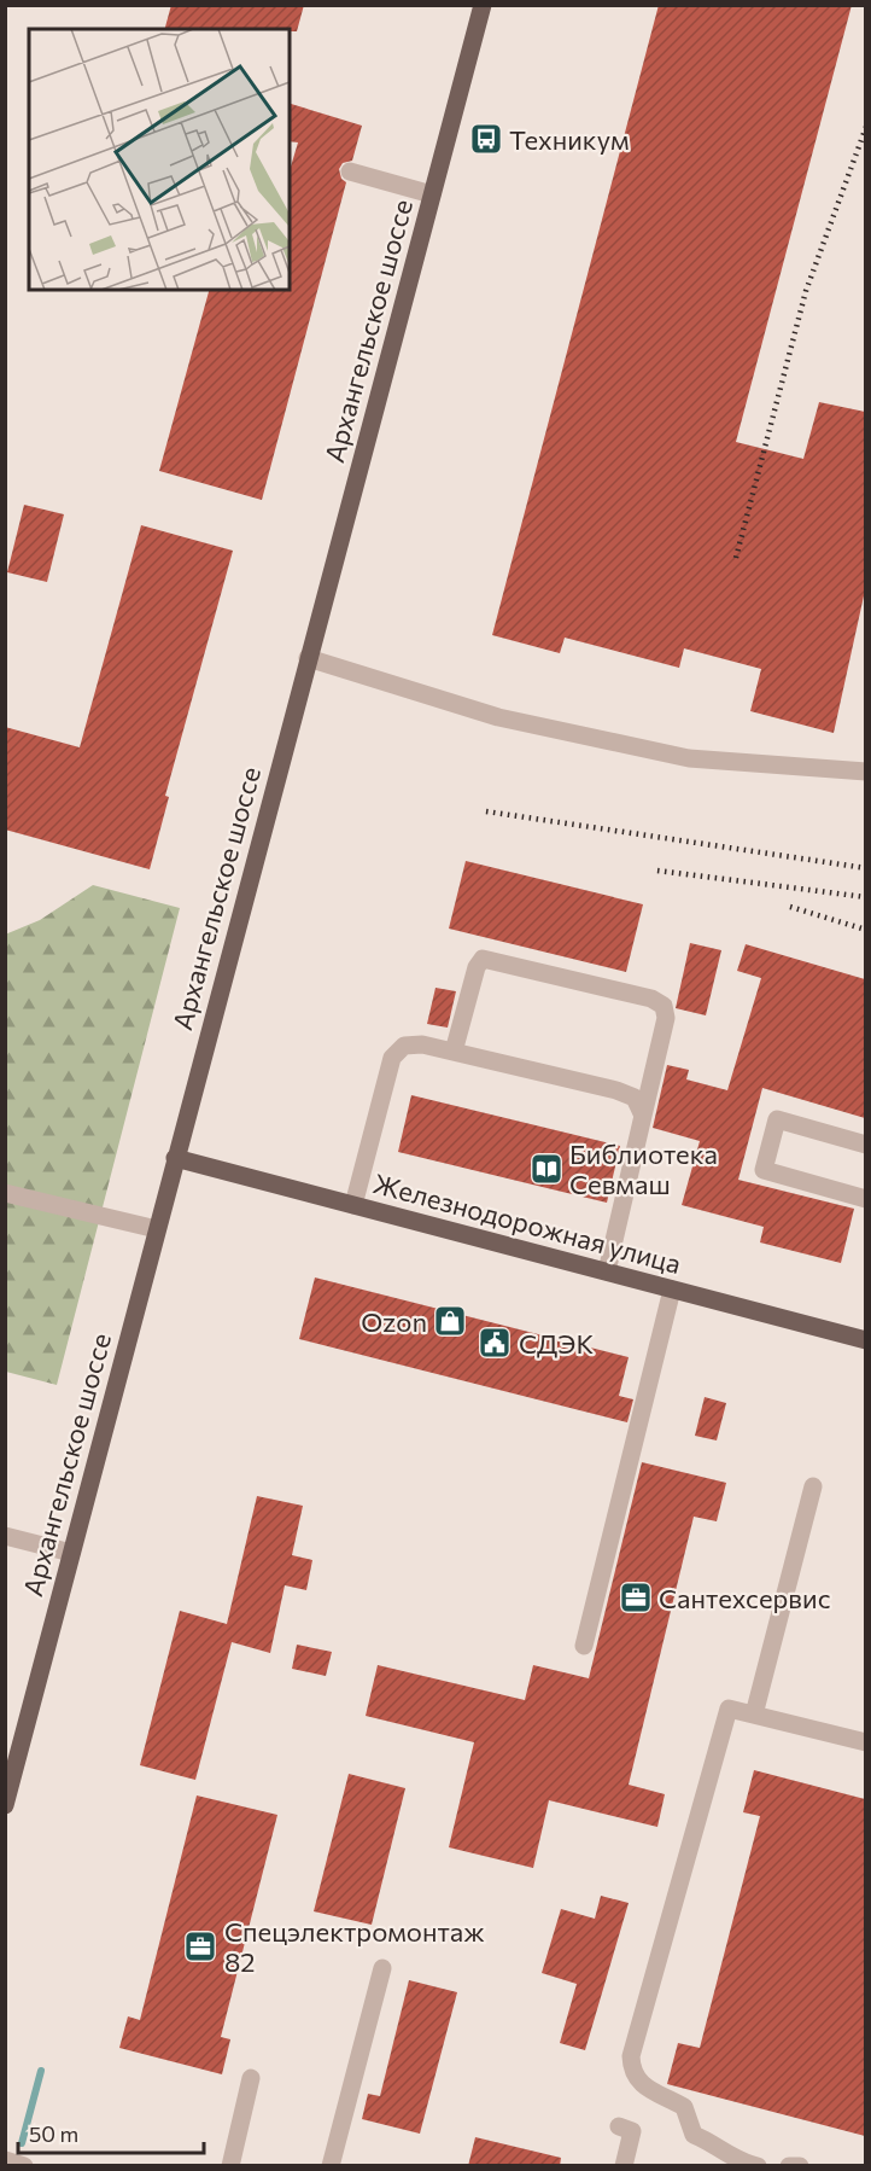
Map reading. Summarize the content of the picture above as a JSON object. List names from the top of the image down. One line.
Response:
{"streets":{"main road":["Архангельское шоссе","Железнодорожная улица"]},"crossings":[["Архангельское шоссе","Железнодорожная улица"]],"places":{"bus stop":["Техникум"],"library":["Библиотека Севмаш"],"shop":["Ozon"],"public building":["СДЭК"],"office":["Сантехсервис","Спецэлектромонтаж 82"]},"scale_bar":"50 m"}
